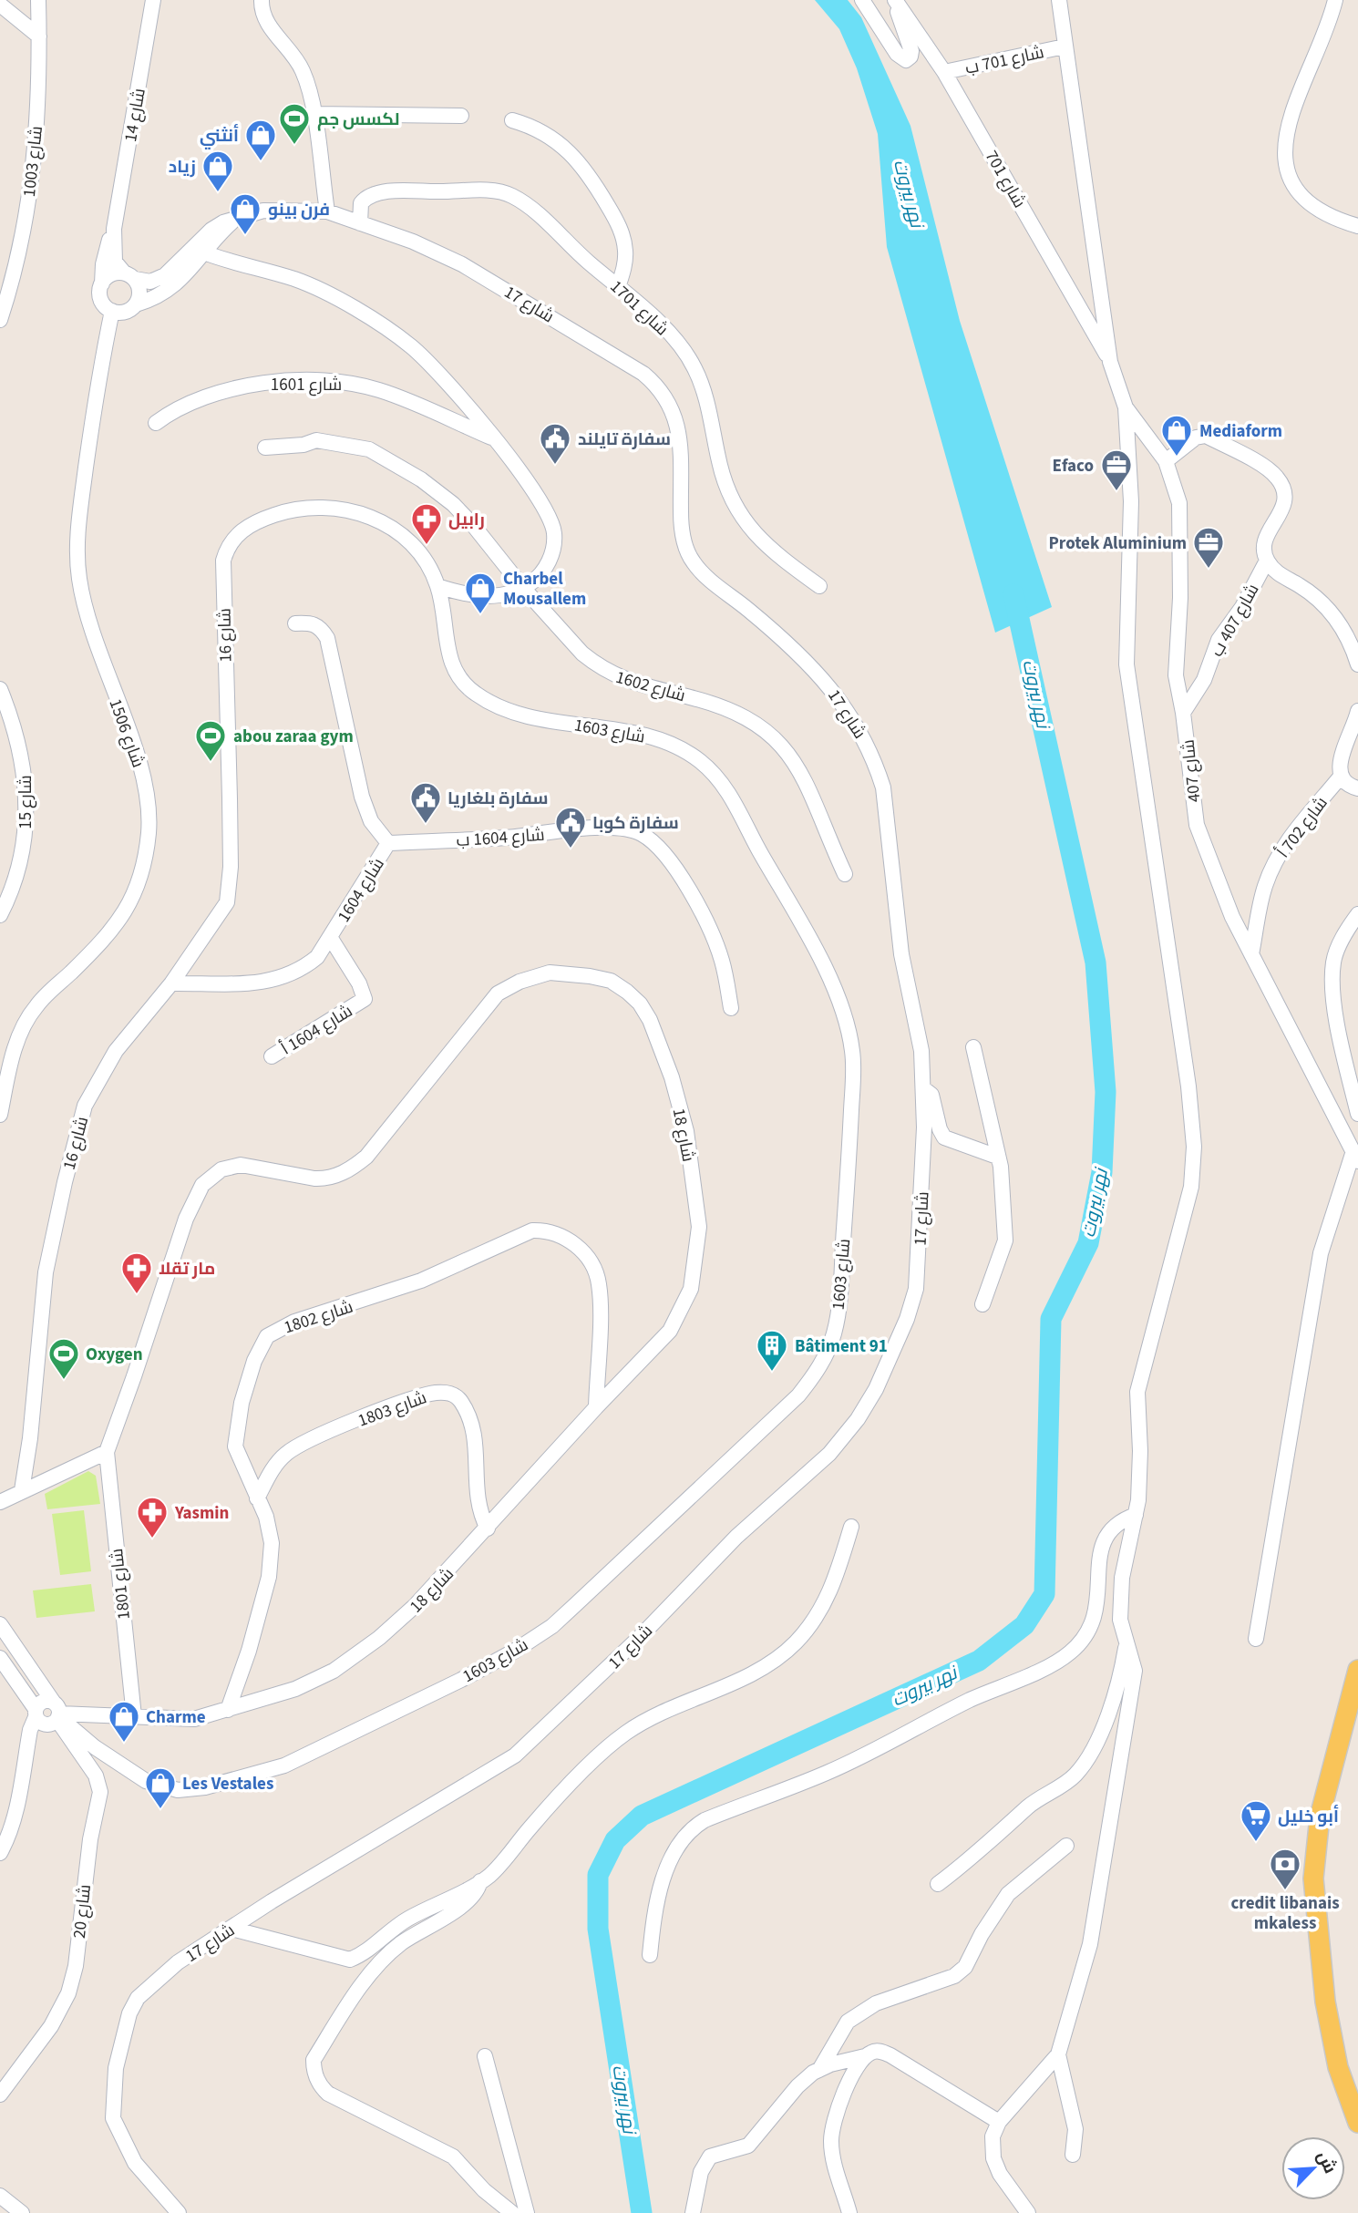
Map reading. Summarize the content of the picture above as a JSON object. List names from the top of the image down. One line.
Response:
{"streets":{"street":["شارع 701 ب","شارع 14","شارع 1003","شارع 701","شارع 17","شارع 1701","شارع 1601","شارع 407 ب","شارع 16","شارع 1602","شارع 1603","شارع 1506","شارع 407","شارع 15","شارع 702 أ","شارع 1604 ب","شارع 1604","شارع 1604 أ","شارع 18","شارع 1802","شارع 1803","شارع 1801","شارع 20"]},"crossings":[["شارع 701 ب","شارع 701"],["شارع 701","شارع 407"],["شارع 17","شارع 1701"],["شارع 17","شارع 1506"],["شارع 407 ب","شارع 407"],["شارع 16","شارع 1603"],["شارع 16","شارع 1604"],["شارع 1603","شارع 18"],["شارع 1603","شارع 20"],["شارع 407","شارع 702 أ"],["شارع 1604 ب","شارع 1604"],["شارع 1604","شارع 1604 أ"],["شارع 18","شارع 1802"],["شارع 18","شارع 1803"],["شارع 18","شارع 1801"],["شارع 18","شارع 20"],["شارع 1802","شارع 1803"]],"water":["نهر بيروت"],"places":{"sports":["لكسس جم","abou zaraa gym","Oxygen"],"shop":["أنثني","زياد","فرن بينو","Mediaform","Charbel Mousallem","Charme","Les Vestales"],"public building":["سفارة تايلند","سفارة بلغاريا","سفارة كوبا"],"office":["Efaco","Protek Aluminium"],"pharmacy":["رابيل","مار تقلا","Yasmin"],"building":["Bâtiment 91"],"supermarket":["أبو خليل"],"bank":["credit libanais mkaless"]},"north":"top right"}
